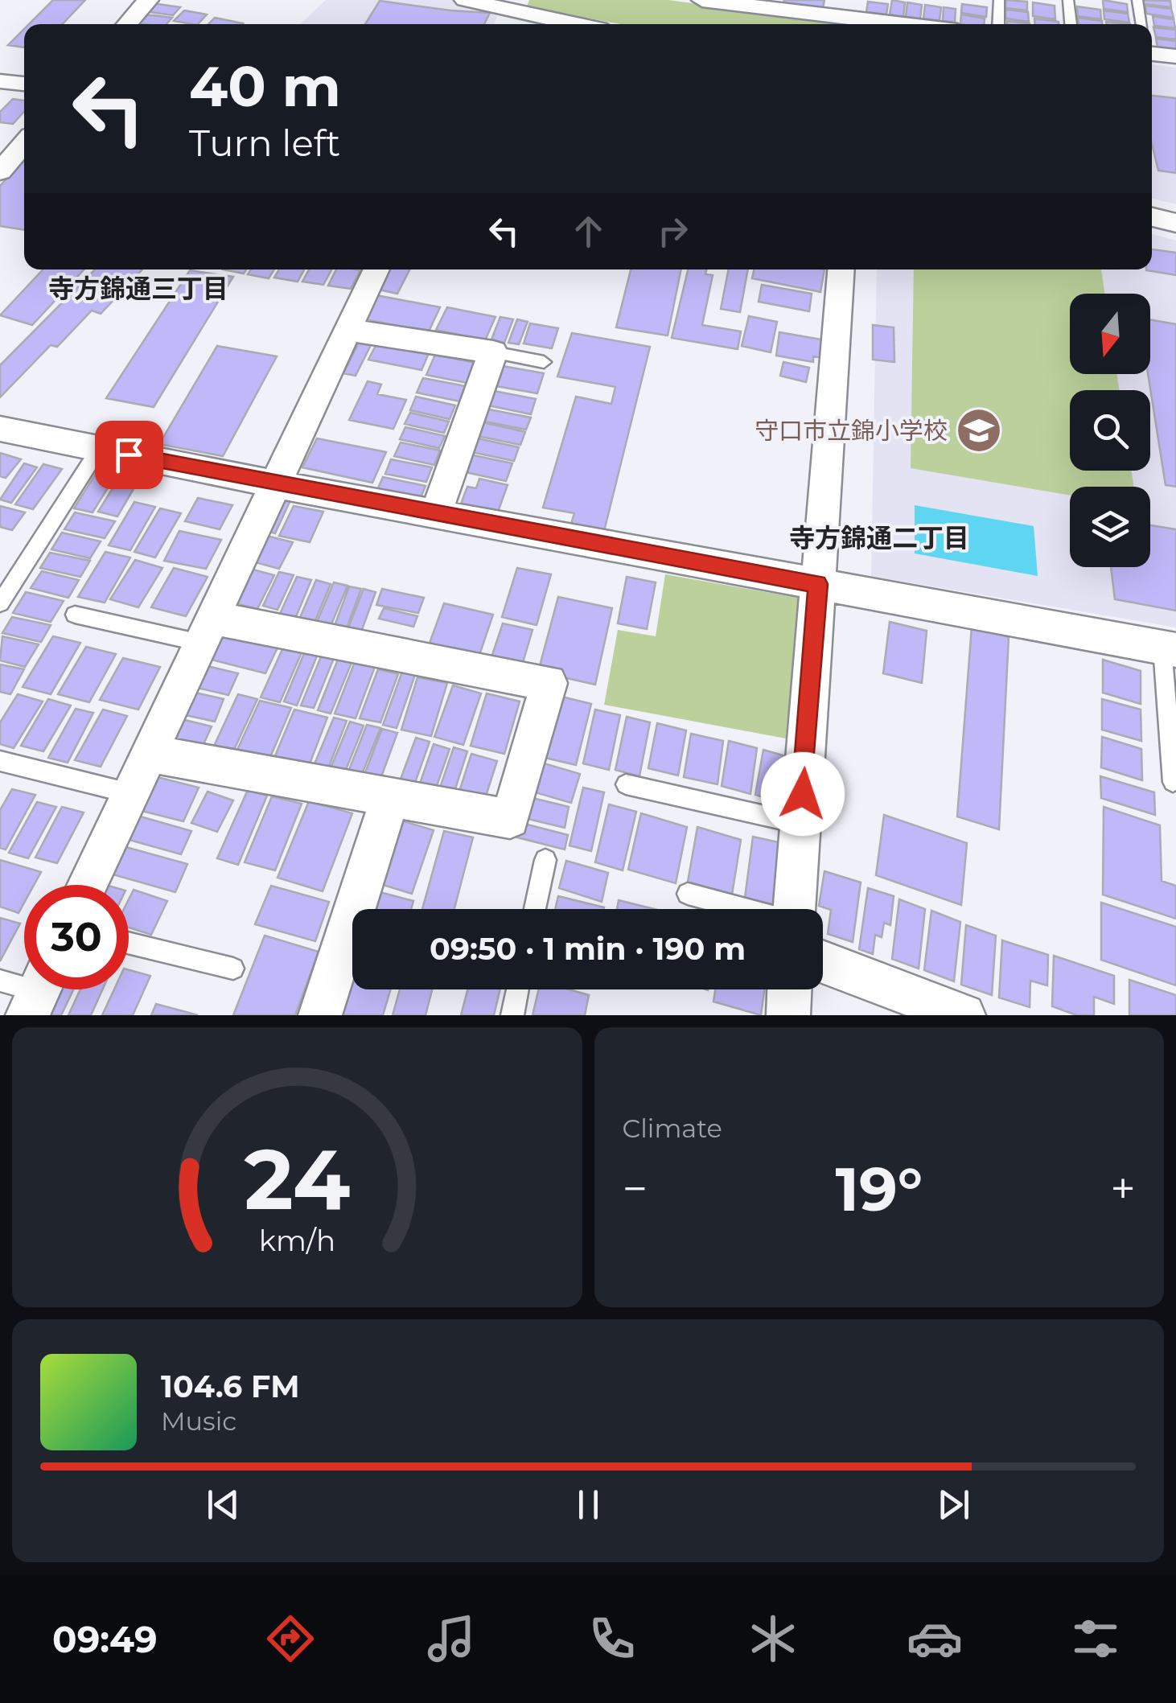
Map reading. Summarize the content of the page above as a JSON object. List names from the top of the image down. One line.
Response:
{"districts":["寺方錦通三丁目","寺方錦通二丁目"],"places":{"school or university":["守口市立錦小学校"]},"north":"bottom","page":{"turn":["40 m","Turn left"],"limit":"30","trip":"09:50 · 1 min · 190 m","tile":"Climate","heat":["−","19°","+"],"song":["104.6 FM","Music"],"tabs":"09:49","gauge":["24","km/h"]}}
